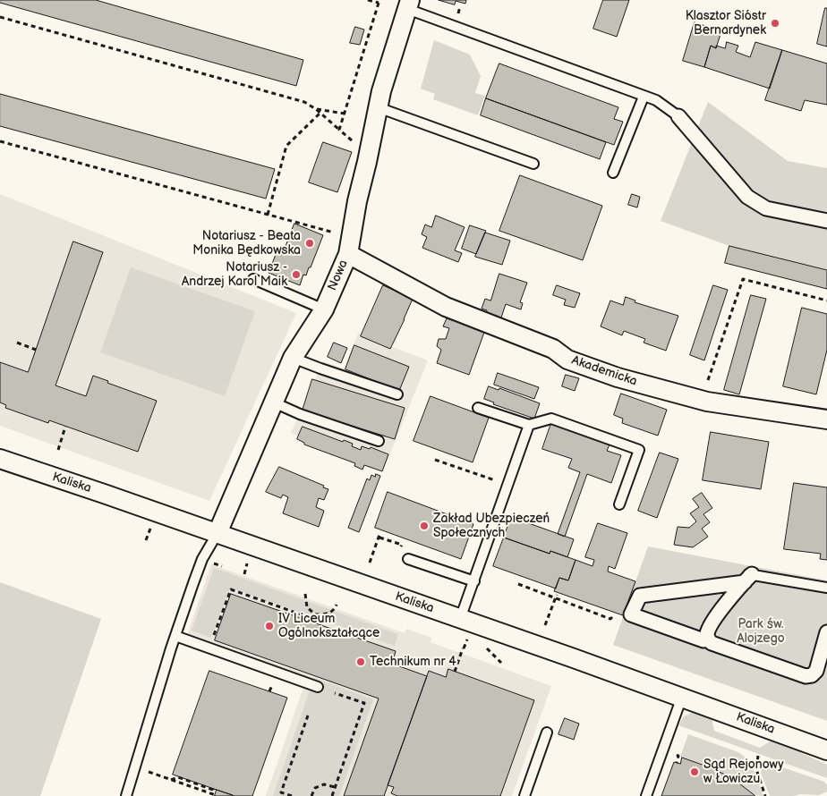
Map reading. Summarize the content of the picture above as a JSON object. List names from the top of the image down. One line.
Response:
{"streets":{"street":["Nowa","Akademicka","Kaliska"]},"crossings":[["Nowa","Akademicka"],["Nowa","Kaliska"]],"parks":["Park św. Alojzego"],"places":["Klasztor Sióstr Bernardynek","Notariusz - Beata Monika Będkowska","Notariusz - Andrzej Karol Maik","Zakład Ubezpieczeń Społecznych","IV Liceum Ogólnokształcące","Technikum nr 4","Sąd Rejonowy w Łowiczu"]}
